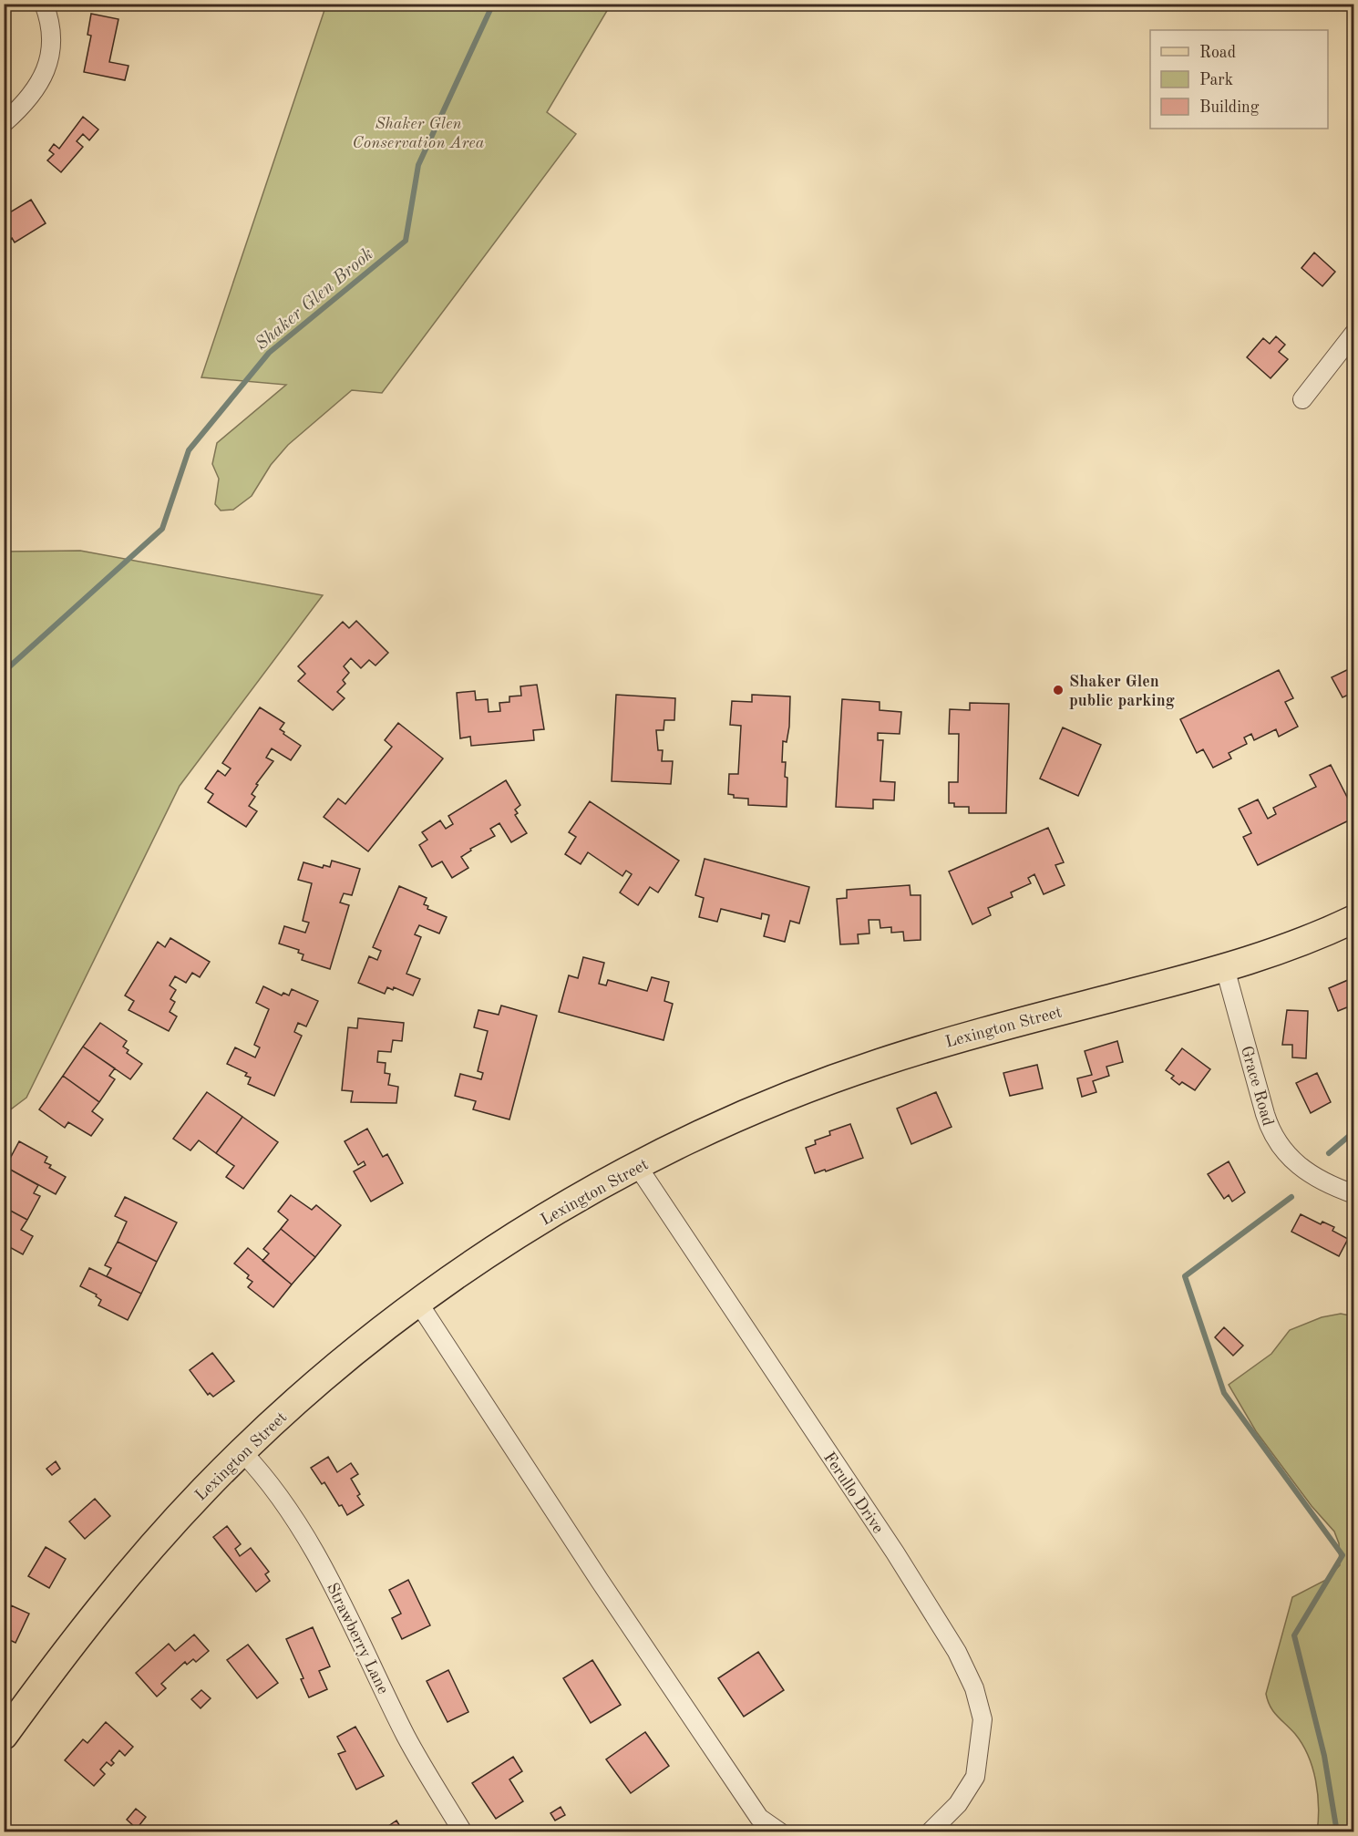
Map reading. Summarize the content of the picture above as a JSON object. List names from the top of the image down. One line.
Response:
{"streets":{"main road":["Lexington Street"],"street":["Grace Road","Ferullo Drive","Strawberry Lane"]},"crossings":[["Lexington Street","Grace Road"],["Lexington Street","Ferullo Drive"],["Lexington Street","Strawberry Lane"]],"water":["Shaker Glen Brook"],"parks":["Shaker Glen Conservation Area"],"places":["Shaker Glen public parking"],"legend":["Road","Park","Building"]}
